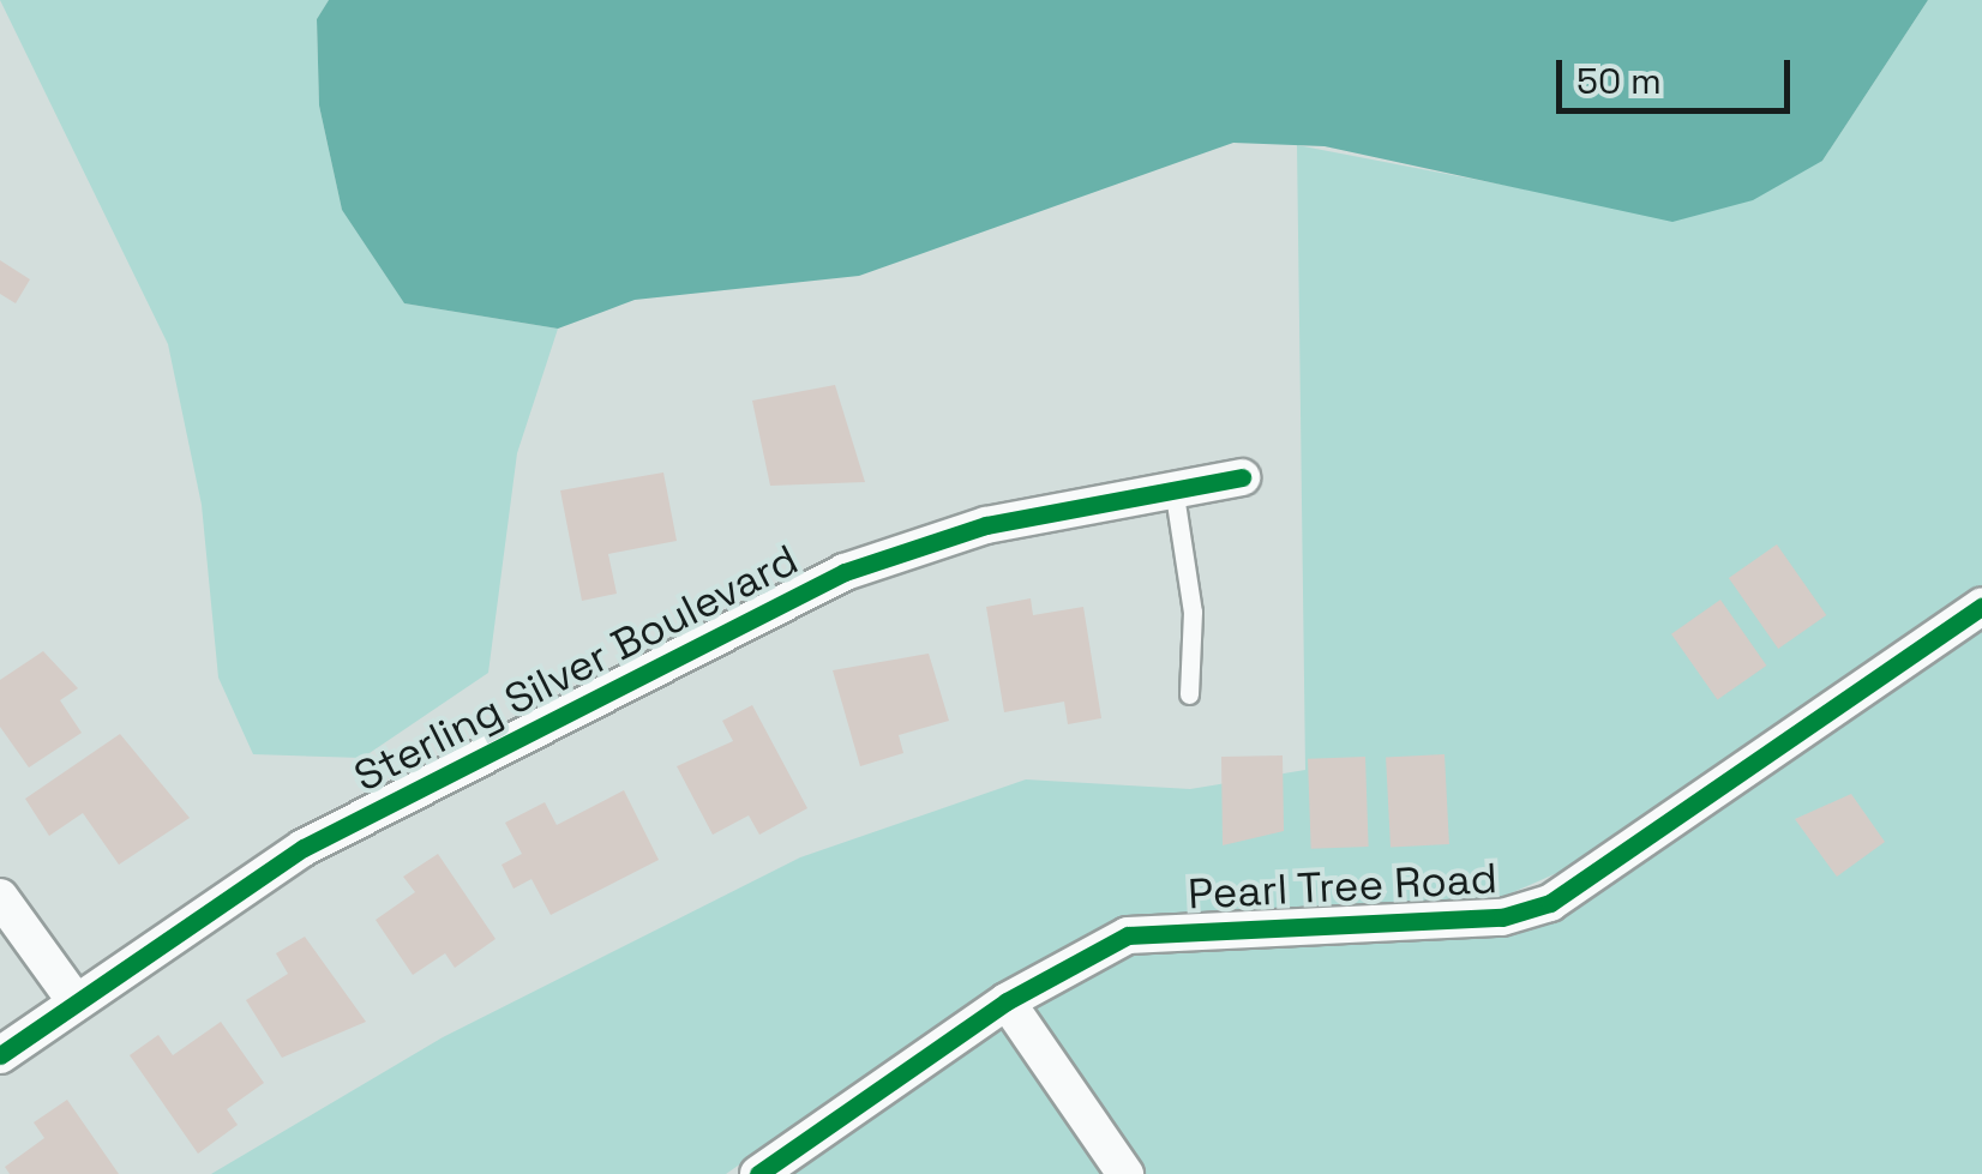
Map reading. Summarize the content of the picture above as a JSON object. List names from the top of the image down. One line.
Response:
{"streets":{"street":["Sterling Silver Boulevard","Pearl Tree Road"]},"scale_bar":"50 m"}
